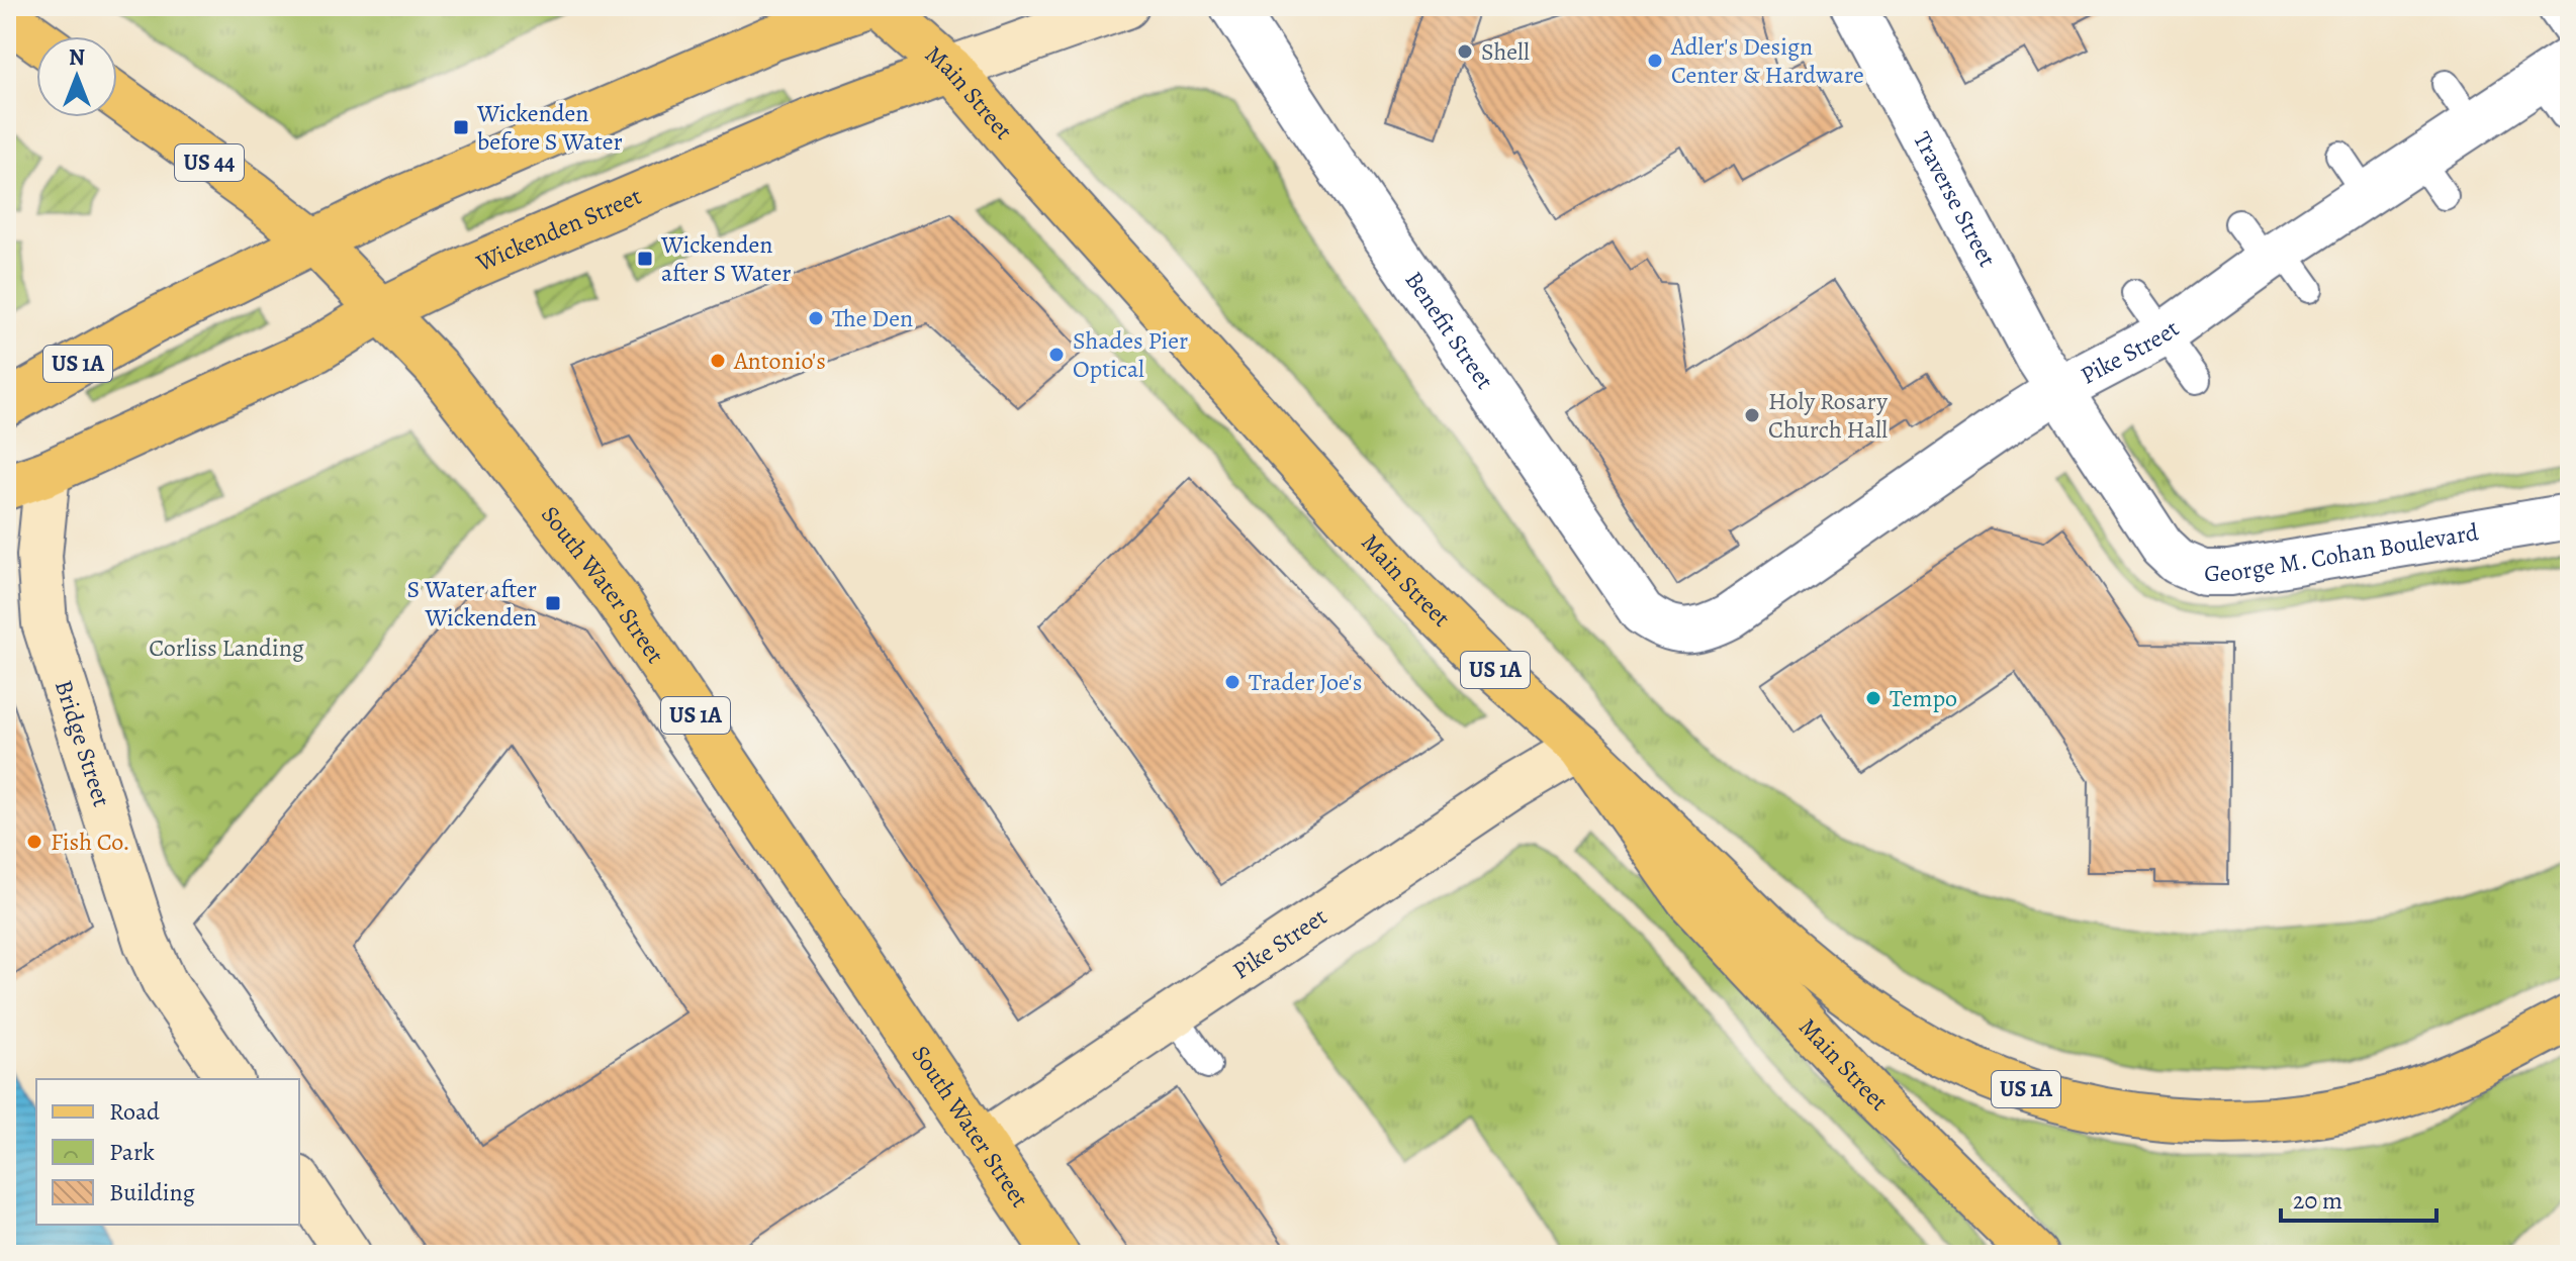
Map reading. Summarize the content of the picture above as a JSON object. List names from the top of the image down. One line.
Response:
{"streets":{"main road":["Main Street","US 44","Wickenden Street","Pike Street","US 1A","South Water Street","Bridge Street"],"street":["Traverse Street","Benefit Street","George M. Cohan Boulevard"]},"crossings":[["Main Street","Wickenden Street"],["Main Street","Pike Street"],["Main Street","US 1A"],["Traverse Street","Pike Street"],["Traverse Street","George M. Cohan Boulevard"],["Wickenden Street","South Water Street"],["Wickenden Street","Bridge Street"],["Benefit Street","Pike Street"],["Pike Street","US 1A"],["Pike Street","George M. Cohan Boulevard"],["Pike Street","South Water Street"],["US 1A","South Water Street"]],"parks":["Corliss Landing"],"places":{"other":["Shell","Adler's Design Center & Hardware","The Den","Shades Pier Optical","Antonio's","Holy Rosary Church Hall","Trader Joe's","Tempo","Fish Co."],"transit":["Wickenden before S Water","Wickenden after S Water","S Water after Wickenden"]},"legend":["Road","Park","Building"],"scale_bar":"20 m","north":"top"}
